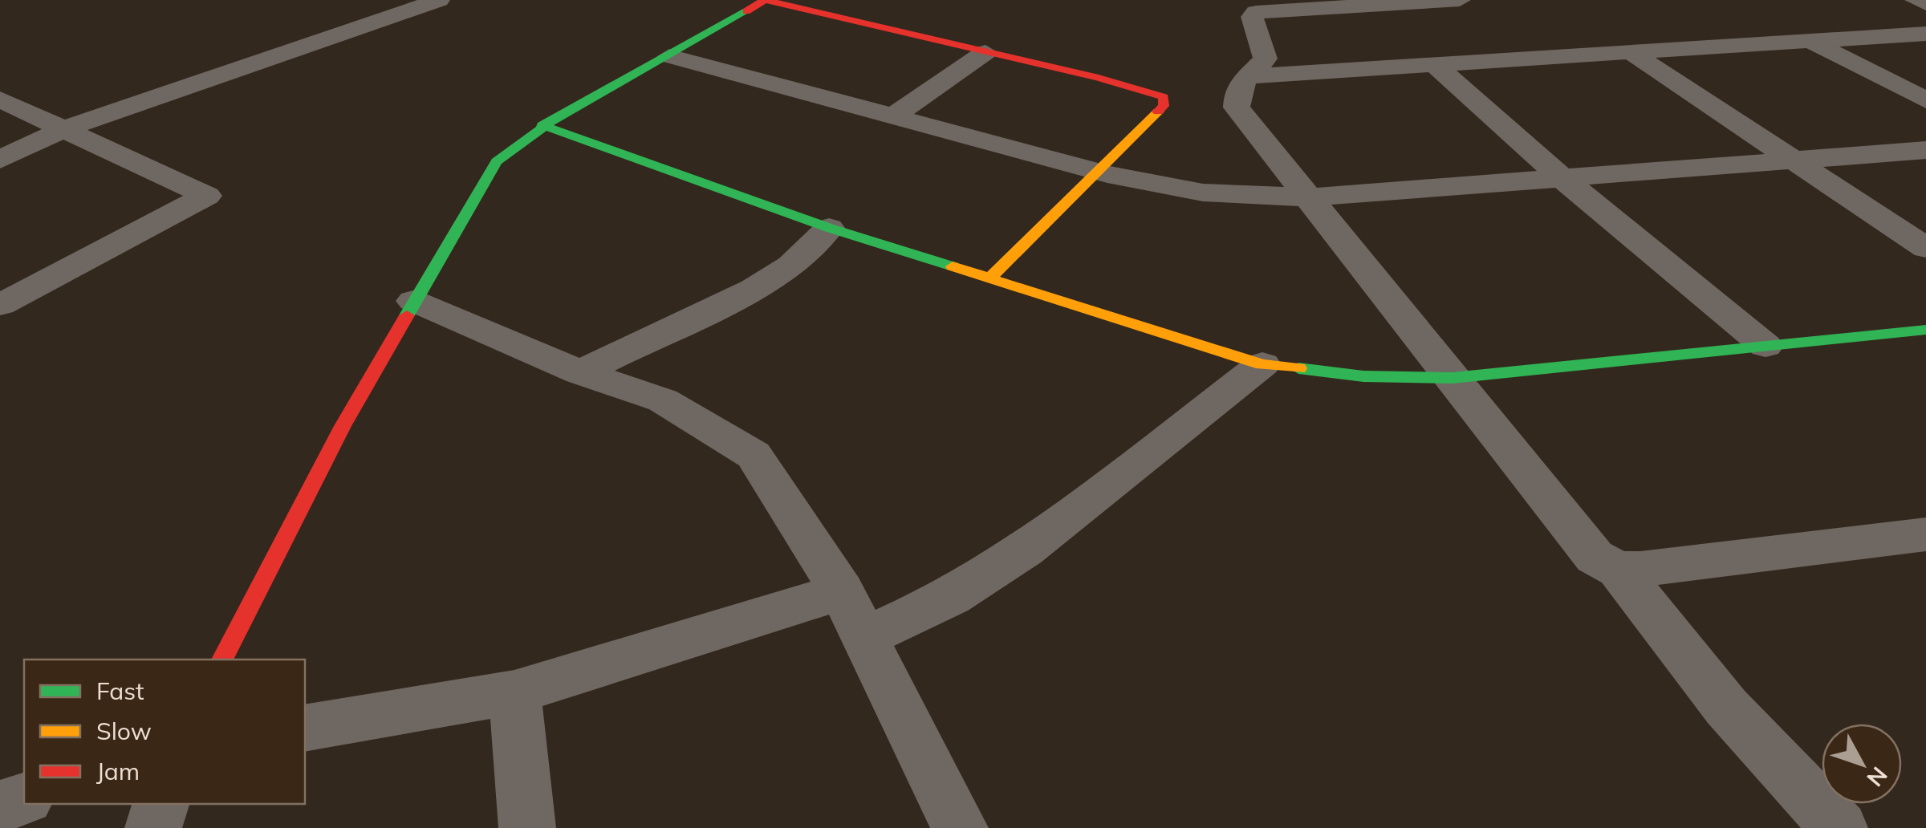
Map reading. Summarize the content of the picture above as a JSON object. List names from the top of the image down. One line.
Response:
{"legend":["Fast","Slow","Jam"],"north":"bottom right"}
